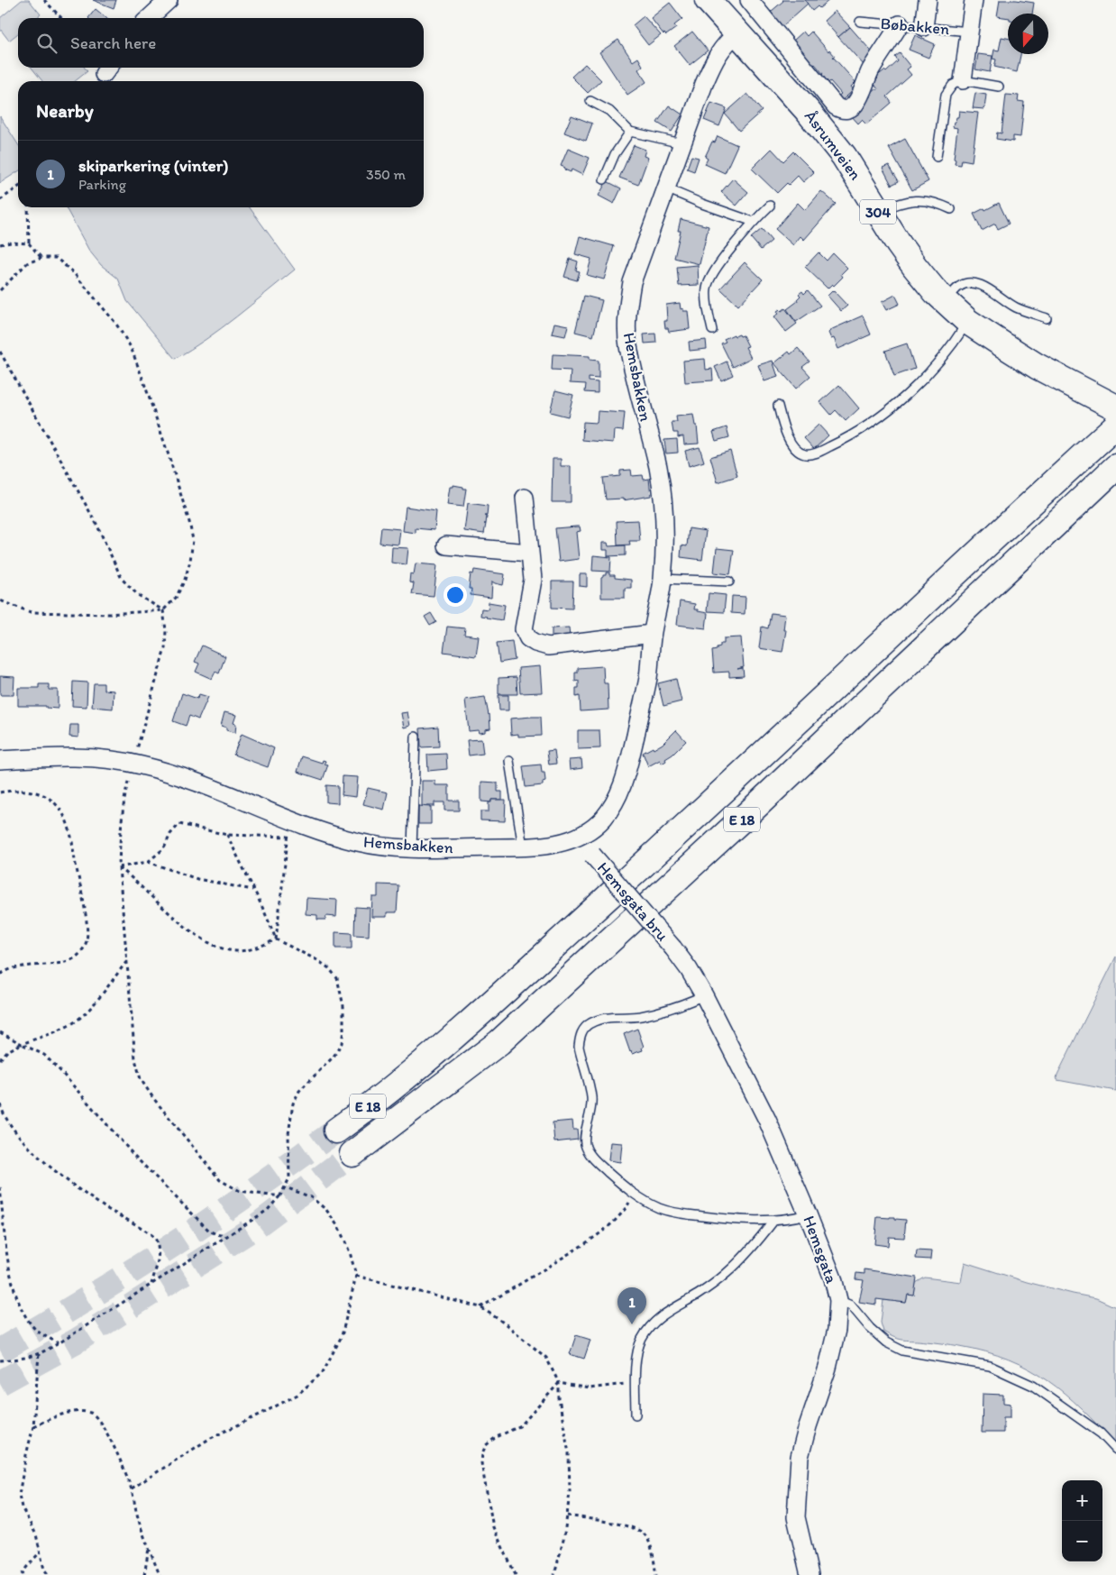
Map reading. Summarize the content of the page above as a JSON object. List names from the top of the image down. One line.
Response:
{"streets":{"main road":["Åsrumveien","304","E 18"],"street":["Bøbakken","Hemsbakken","Hemsgata bru","Hemsgata"]},"crossings":[["Åsrumveien","Hemsbakken"],["Hemsbakken","Hemsgata bru"],["Hemsgata bru","Hemsgata"]],"north":"bottom","page":{"search":"Search here","heading":"Nearby","list":[{"mark":"1","name":"skiparkering (vinter)","note":"Parking","value":"350 m"}],"pins":"1","map_buttons":["+","−"]}}
